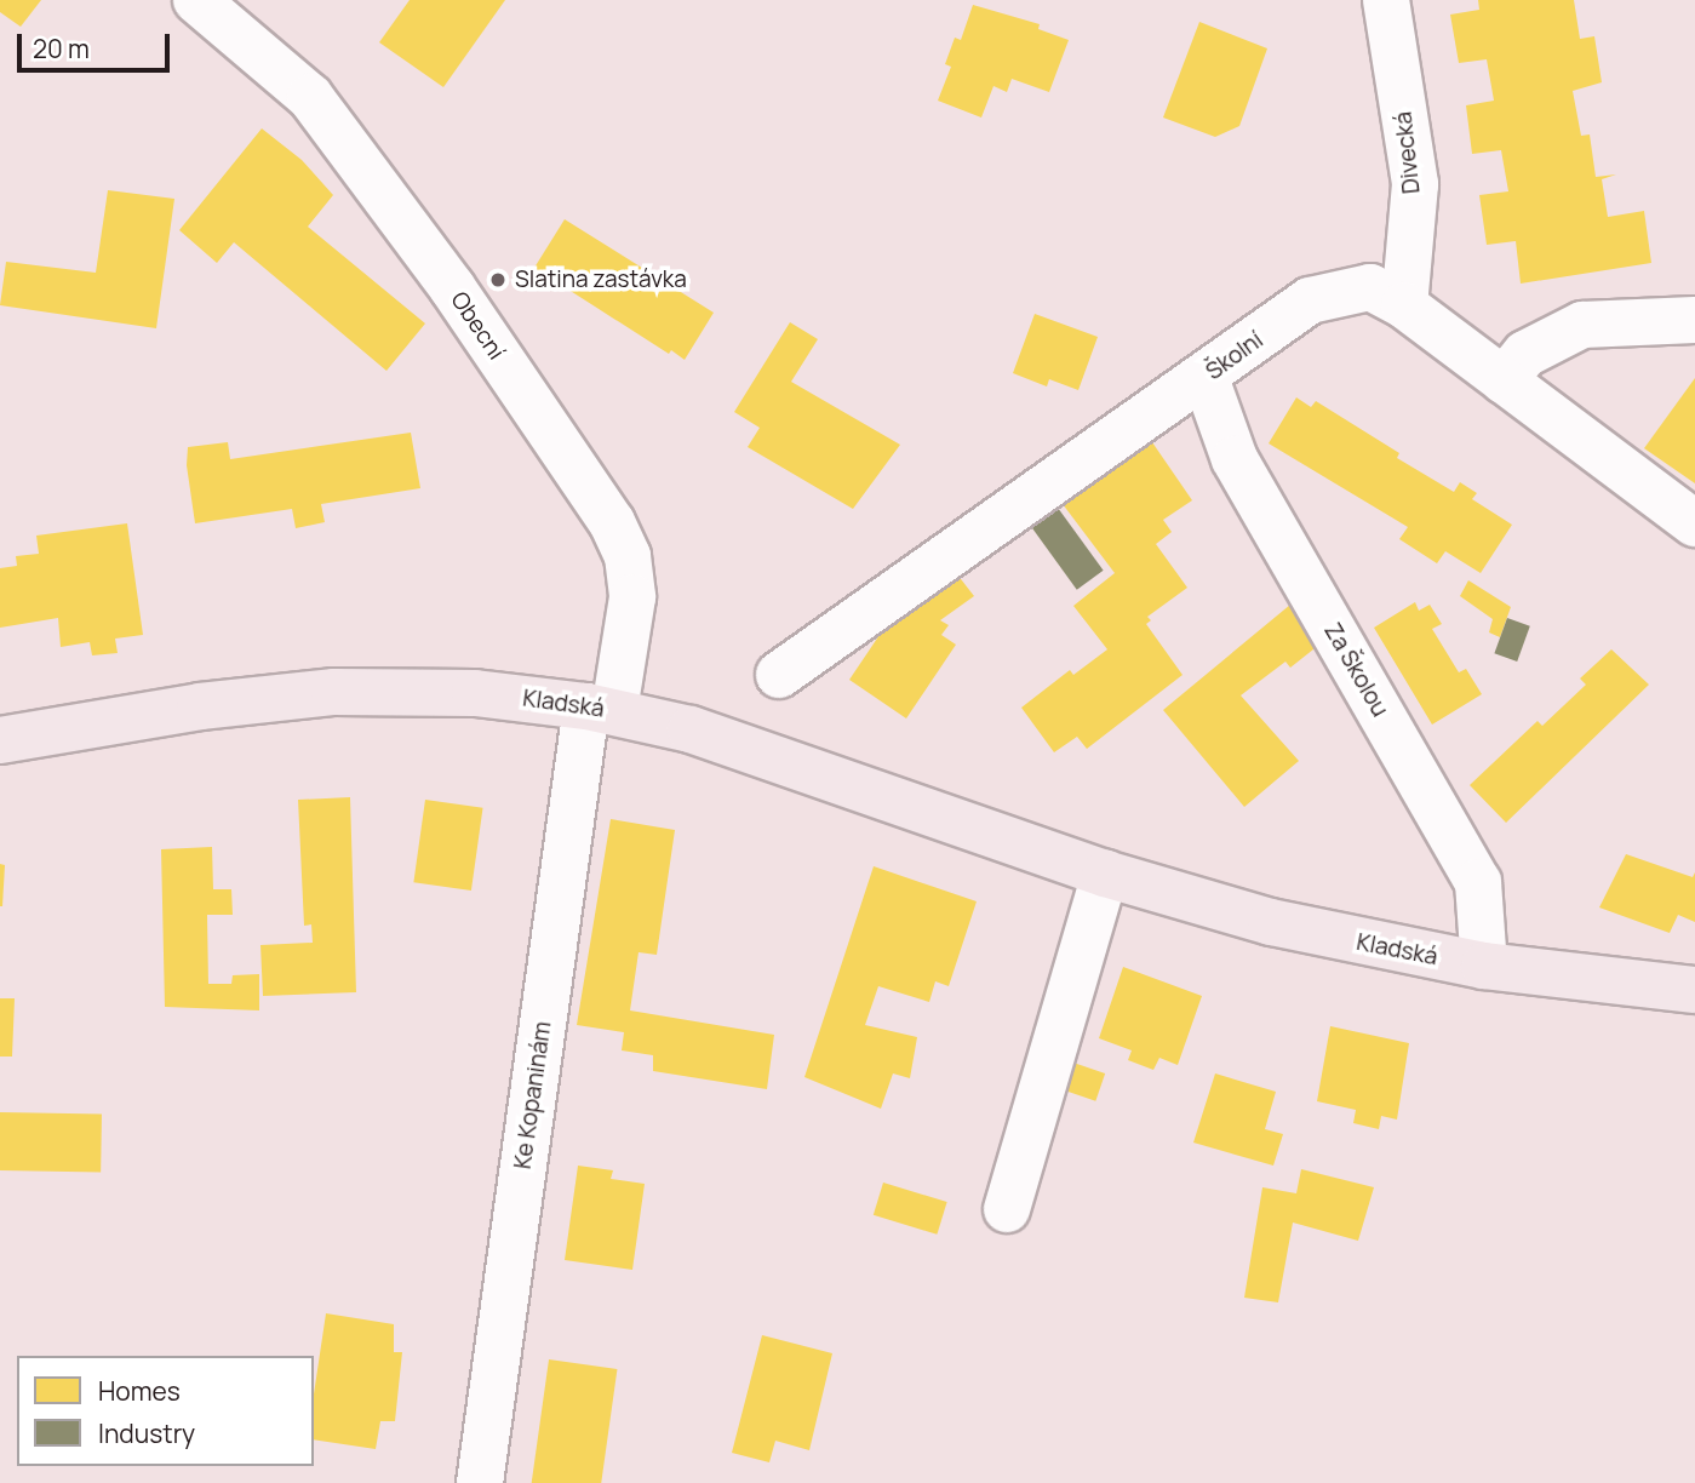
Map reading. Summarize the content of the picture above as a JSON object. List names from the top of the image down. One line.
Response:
{"streets":{"main road":["Kladská"],"street":["Divecká","Obecní","Školní","Za Školou","Ke Kopaninám"]},"crossings":[["Divecká","Školní"],["Obecní","Kladská"],["Obecní","Ke Kopaninám"],["Školní","Za Školou"],["Za Školou","Kladská"],["Kladská","Ke Kopaninám"]],"places":["Slatina zastávka"],"legend":["Homes","Industry"],"scale_bar":"20 m"}
